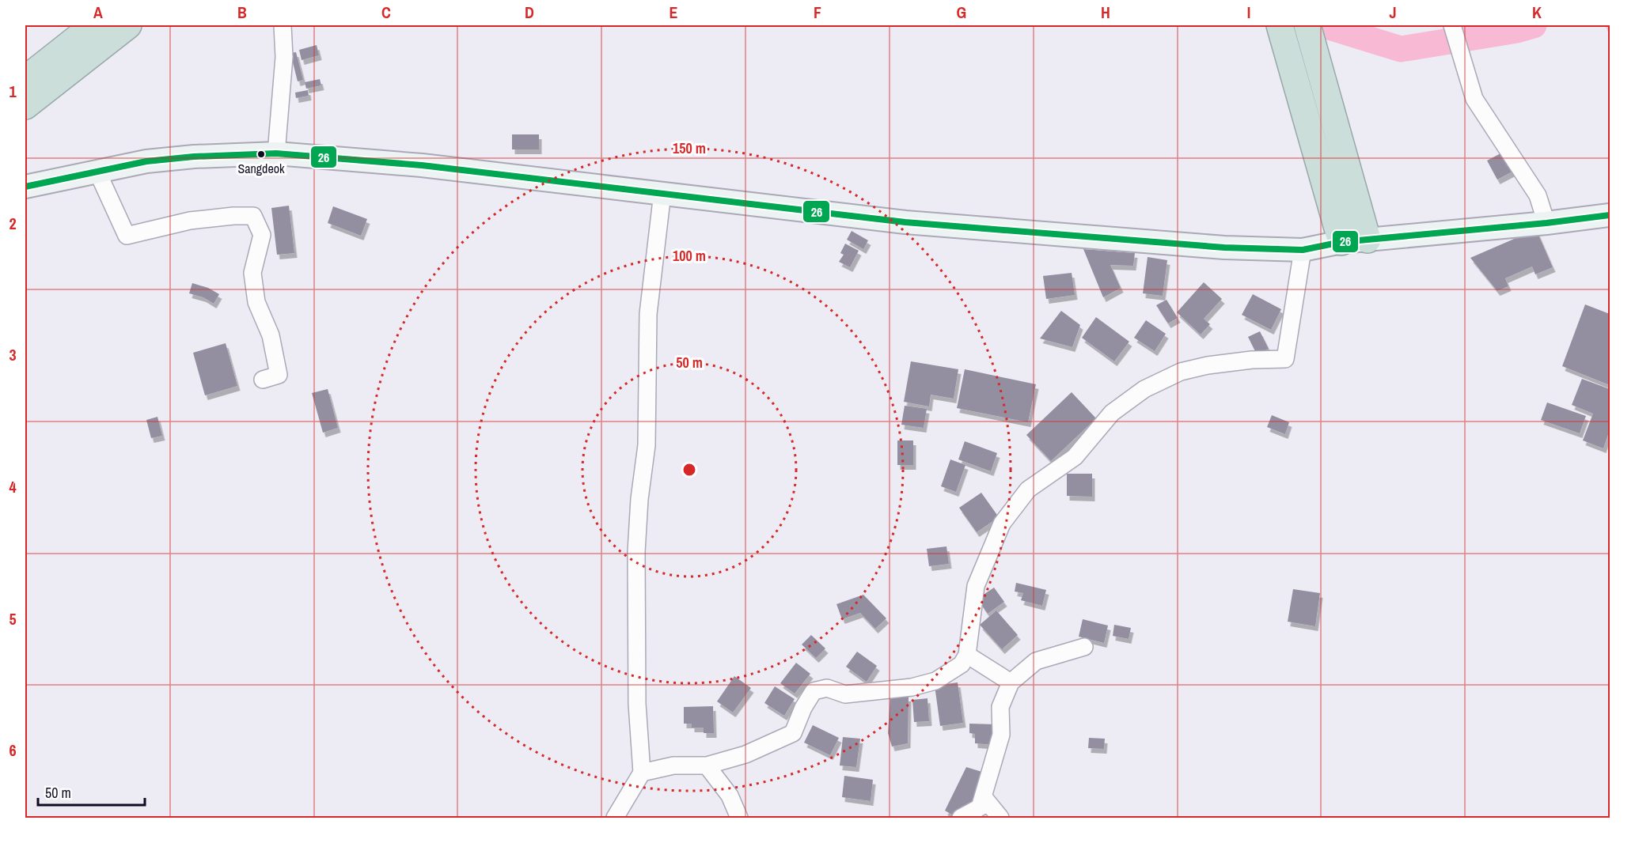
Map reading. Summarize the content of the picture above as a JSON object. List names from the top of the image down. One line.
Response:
{"places":["Sangdeok"],"lines":["transit line 26"],"scale_bar":"50 m","grid":{"columns":["A","B","C","D","E","F","G","H","I","J","K"],"rows":["1","2","3","4","5","6"]},"rings":["150 m","100 m","50 m"]}
